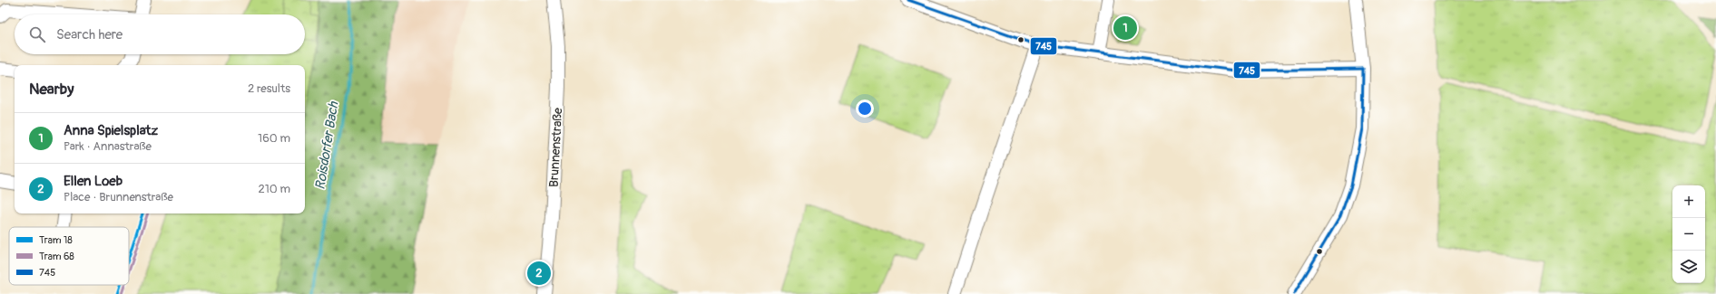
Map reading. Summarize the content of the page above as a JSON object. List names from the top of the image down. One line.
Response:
{"streets":{"street":["Brunnenstraße"]},"water":["Roisdorfer Bach"],"lines":["transit line 745","tram line 18","tram line 68"],"legend":["Tram 18","Tram 68","745"],"page":{"pins":["1","2"],"search":"Search here","heading":["Nearby","2 results"],"list":[{"mark":"1","name":"Anna Spielsplatz","note":"Park · Annastraße","value":"160 m"},{"mark":"2","name":"Ellen Loeb","note":"Place · Brunnenstraße","value":"210 m"}],"map_buttons":["+","−"]}}
